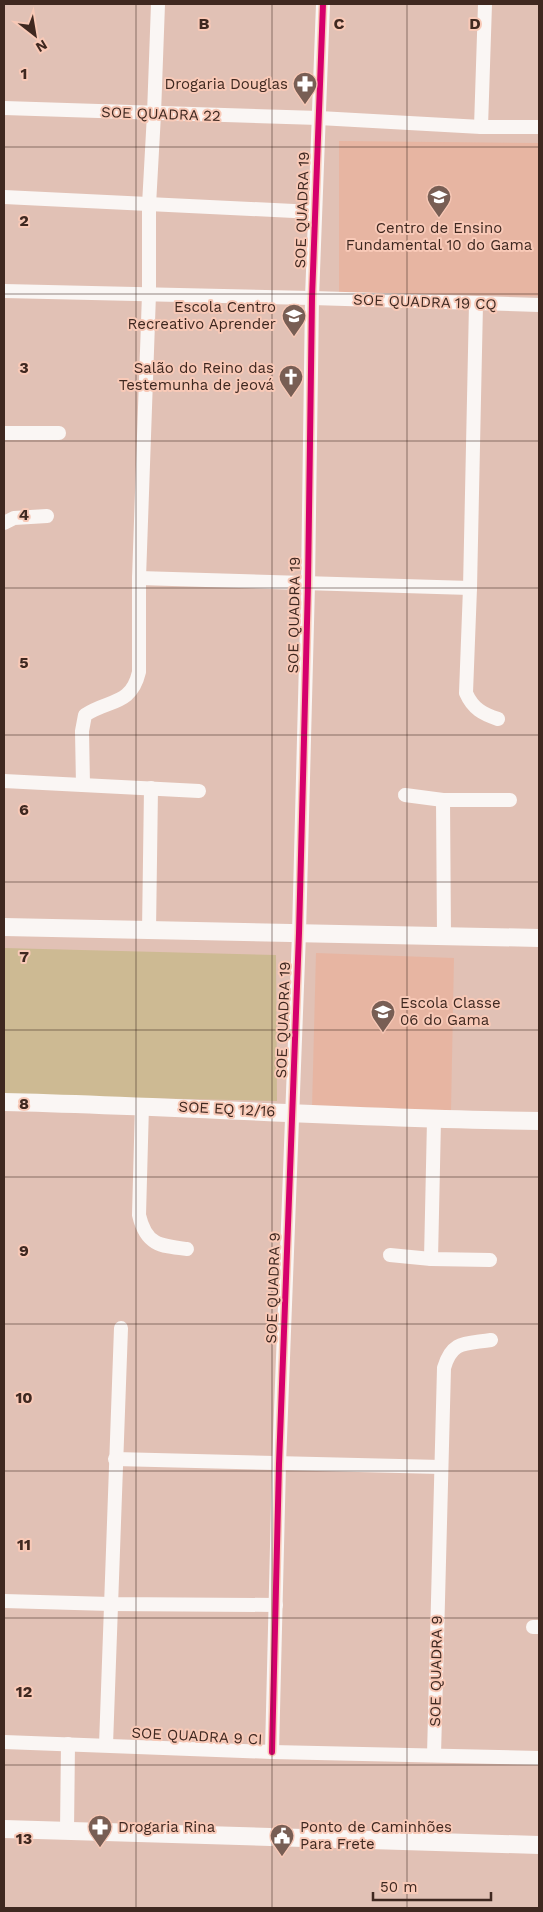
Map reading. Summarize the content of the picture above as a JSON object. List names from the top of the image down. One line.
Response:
{"streets":{"street":["SOE QUADRA 22","SOE QUADRA 19","SOE QUADRA 19 CQ","SOE EQ 12/16","SOE QUADRA 9","SOE QUADRA 9 CI"]},"crossings":[["SOE QUADRA 22","SOE QUADRA 19"],["SOE QUADRA 19","SOE QUADRA 19 CQ"],["SOE QUADRA 19","SOE EQ 12/16"],["SOE QUADRA 19","SOE QUADRA 9"],["SOE EQ 12/16","SOE QUADRA 9"],["SOE QUADRA 9","SOE QUADRA 9 CI"]],"places":{"pharmacy":["Drogaria Douglas","Drogaria Rina"],"school or university":["Centro de Ensino Fundamental 10 do Gama","Escola Centro Recreativo Aprender","Escola Classe 06 do Gama"],"church":["Salão do Reino das Testemunha de jeová"],"public building":["Ponto de Caminhões Para Frete"]},"scale_bar":"50 m","north":"bottom right","grid":{"columns":["B","C","D"],"rows":["1","2","3","4","5","6","7","8","9","10","11","12","13"]}}
